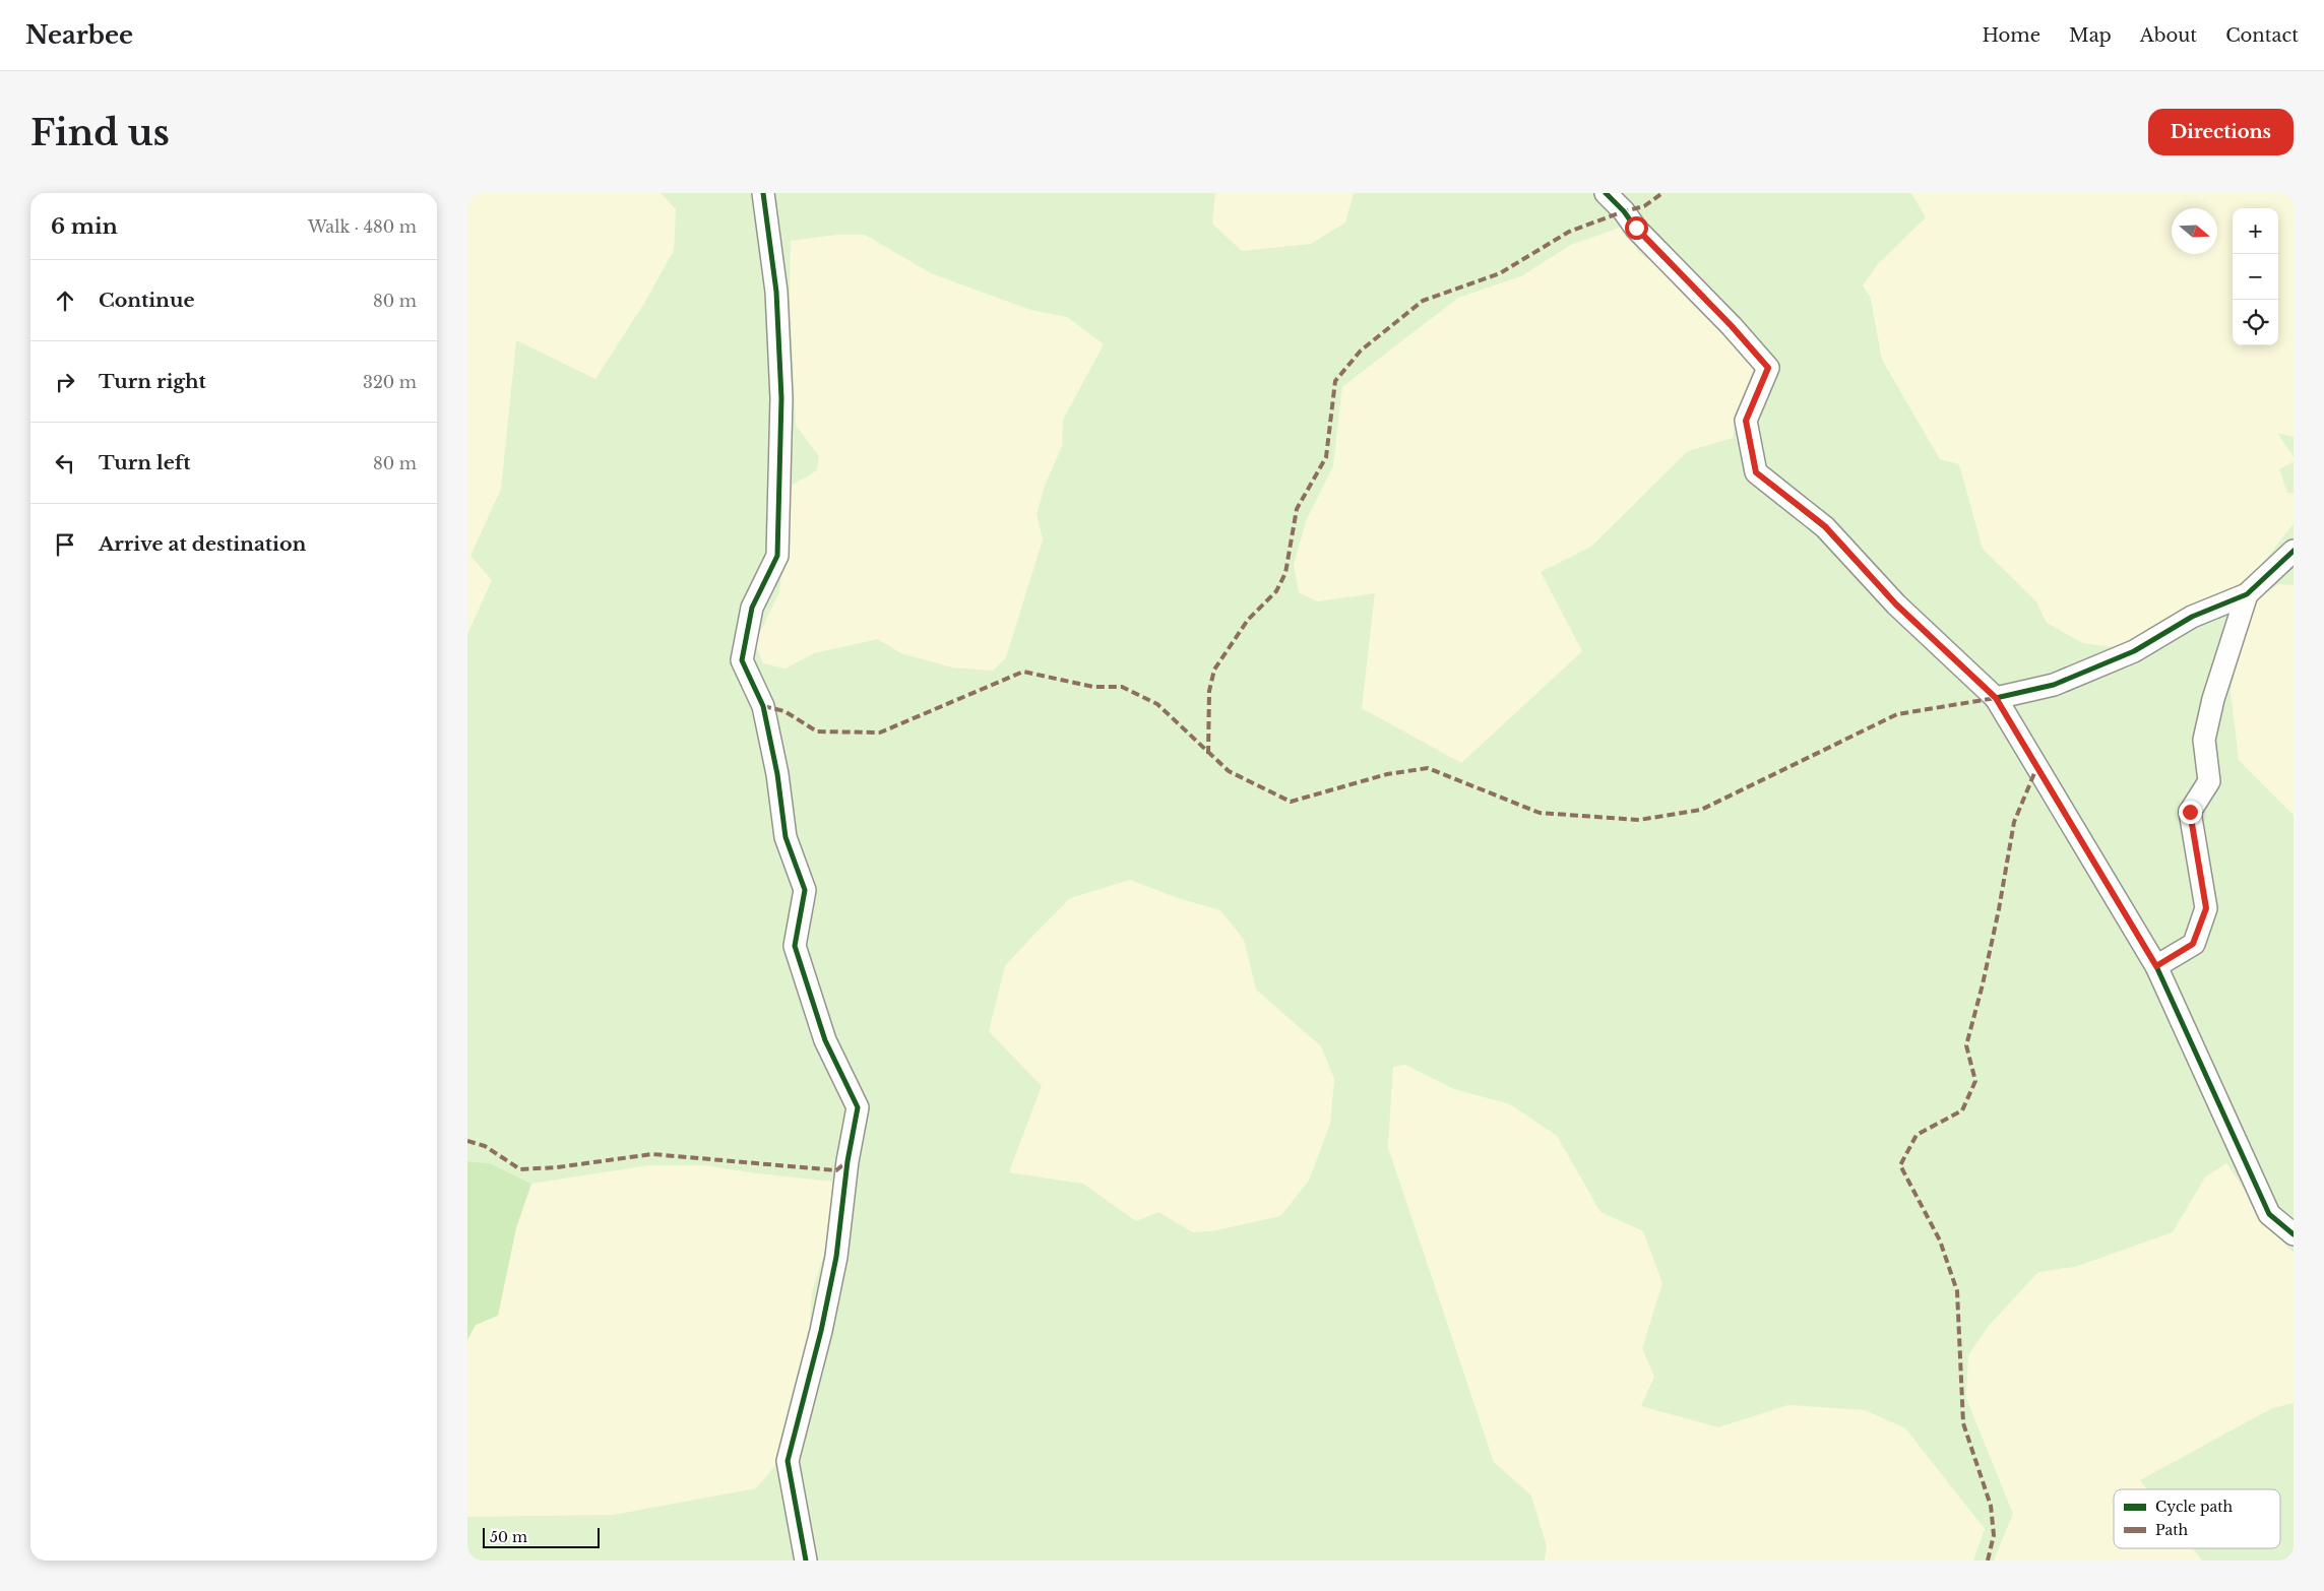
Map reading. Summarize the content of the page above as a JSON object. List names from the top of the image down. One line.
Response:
{"legend":["Cycle path","Path"],"scale_bar":"50 m","north":"right","page":{"header":"Nearbee","nav":["Home","Map","About","Contact"],"buttons":"Directions","title":"Find us","heading":["6 min","Walk · 480 m"],"map_buttons":["+","−"],"list":[["Continue","80 m"],["Turn right","320 m"],["Turn left","80 m"],"Arrive at destination"],"scale":"50 m"}}
